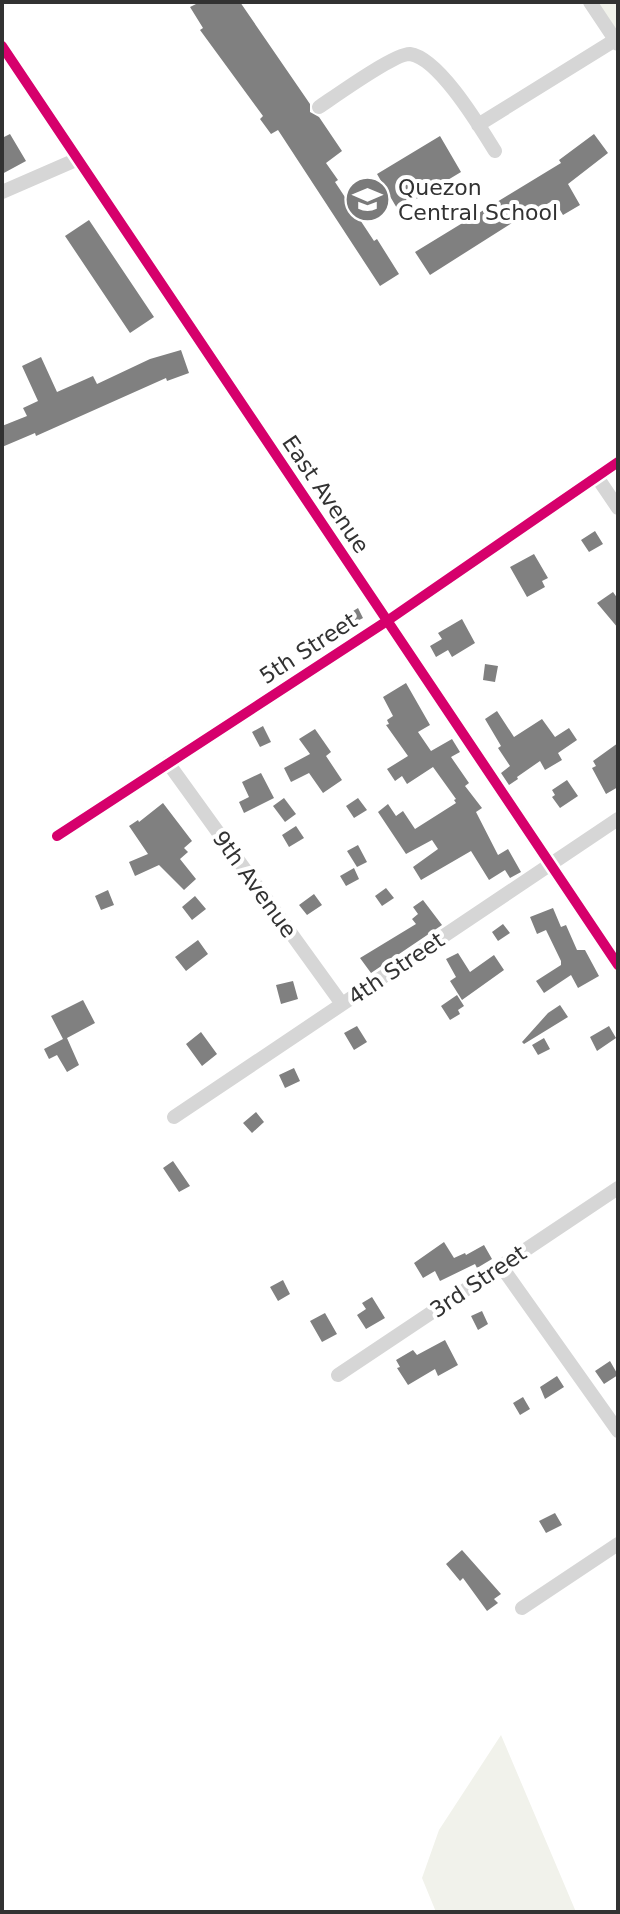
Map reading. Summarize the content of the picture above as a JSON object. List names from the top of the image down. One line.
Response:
{"streets":{"street":["East Avenue","5th Street","9th Avenue","4th Street","3rd Street"]},"crossings":[["East Avenue","5th Street"],["East Avenue","4th Street"],["5th Street","9th Avenue"],["9th Avenue","4th Street"]],"places":{"school or university":["Quezon Central School"]}}
